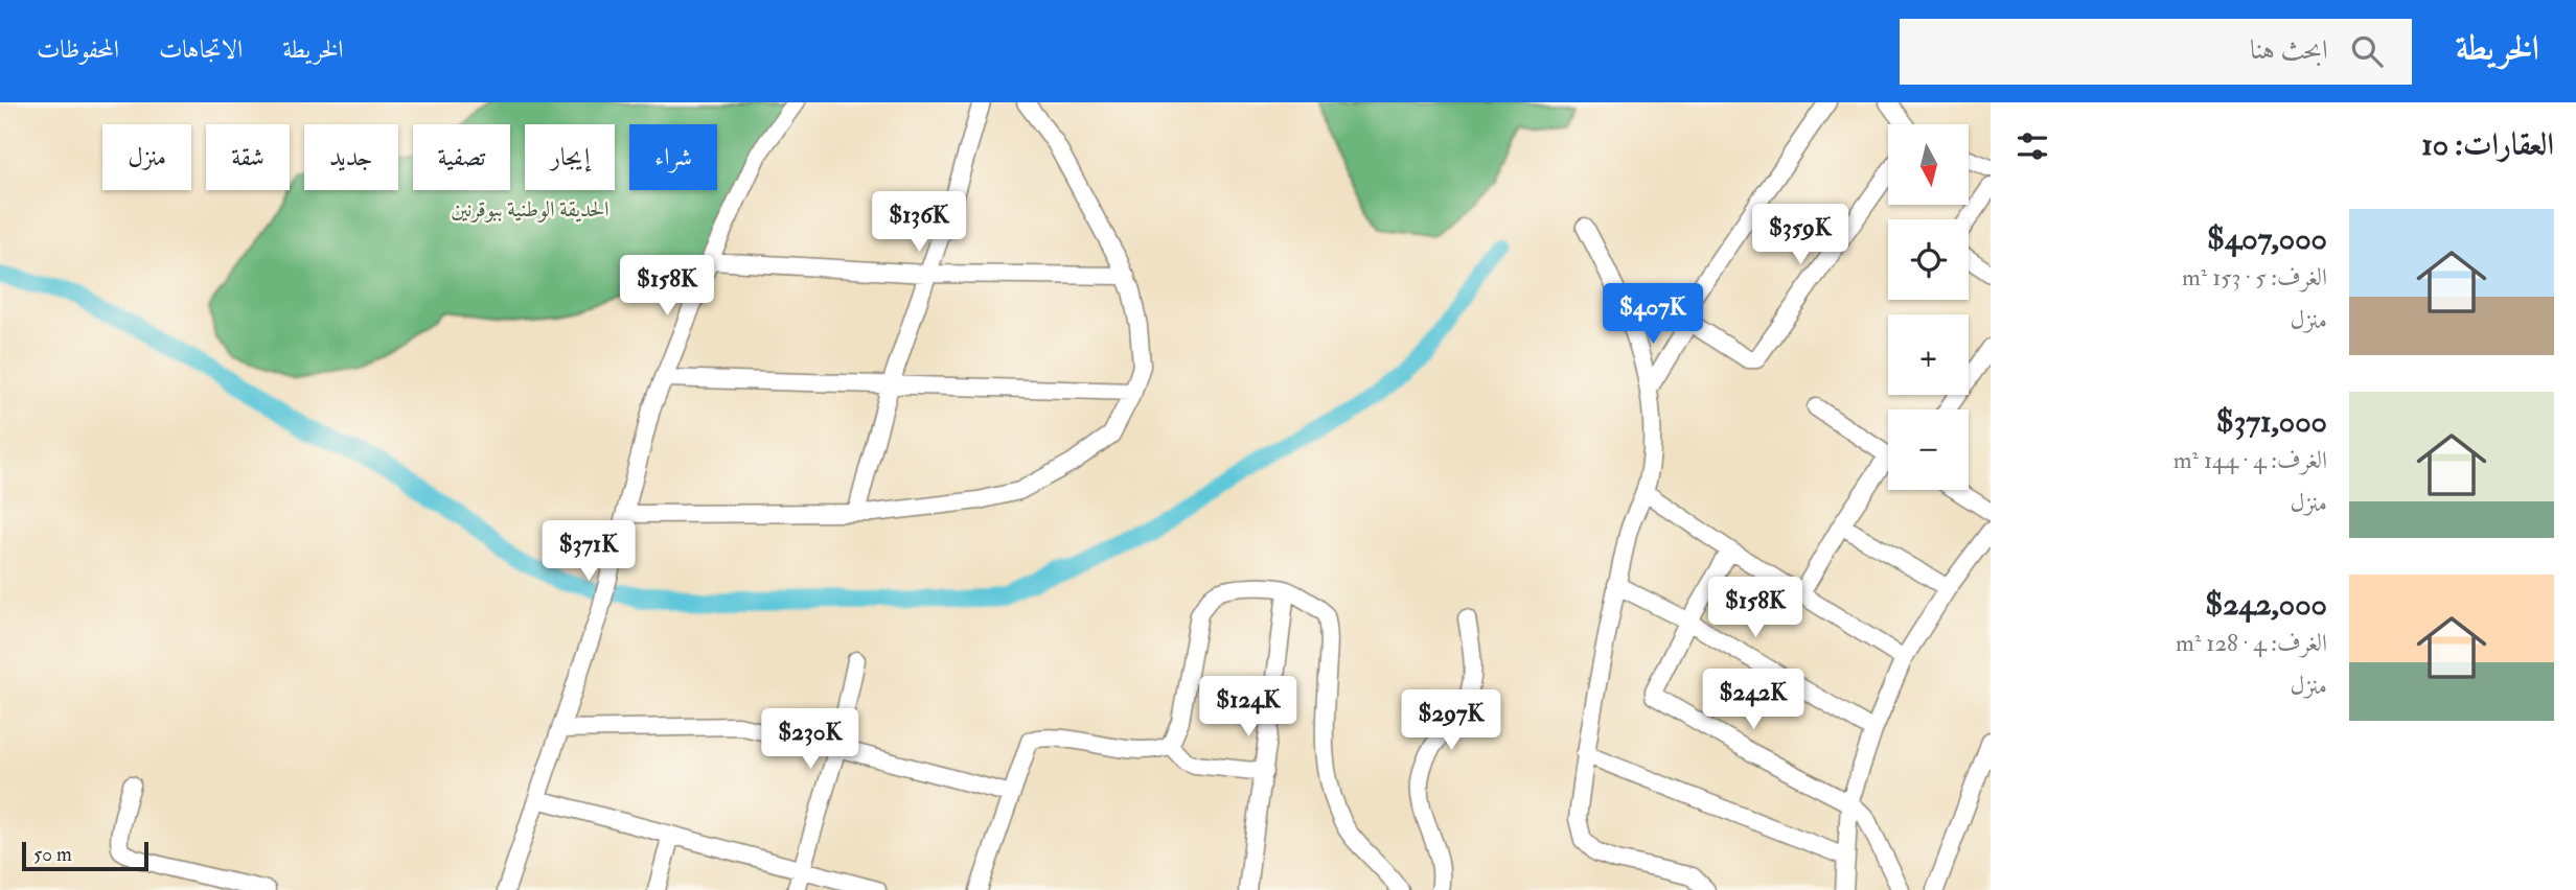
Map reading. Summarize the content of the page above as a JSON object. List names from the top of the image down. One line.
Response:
{"parks":["الحديقة الوطنية ببوقرنين"],"scale_bar":"50 m","north":"bottom","page":{"header":"الخريطة","search":"ابحث هنا","nav":["الخريطة","الاتجاهات","المحفوظات"],"heading":"العقارات: 10","map_buttons":["+","−"],"chip":["شراء","إيجار","تصفية","جديد","شقة","منزل"],"list":[{"name":"$407,000","note":"الغرف: 5 · 153 m² · منزل"},{"name":"$371,000","note":"الغرف: 4 · 144 m² · منزل"},{"name":"$242,000","note":"الغرف: 4 · 128 m² · منزل"}],"price":["$136K","$359K","$158K","$407K","$371K","$158K","$242K","$124K","$297K","$230K"],"scale":"50 m"}}
